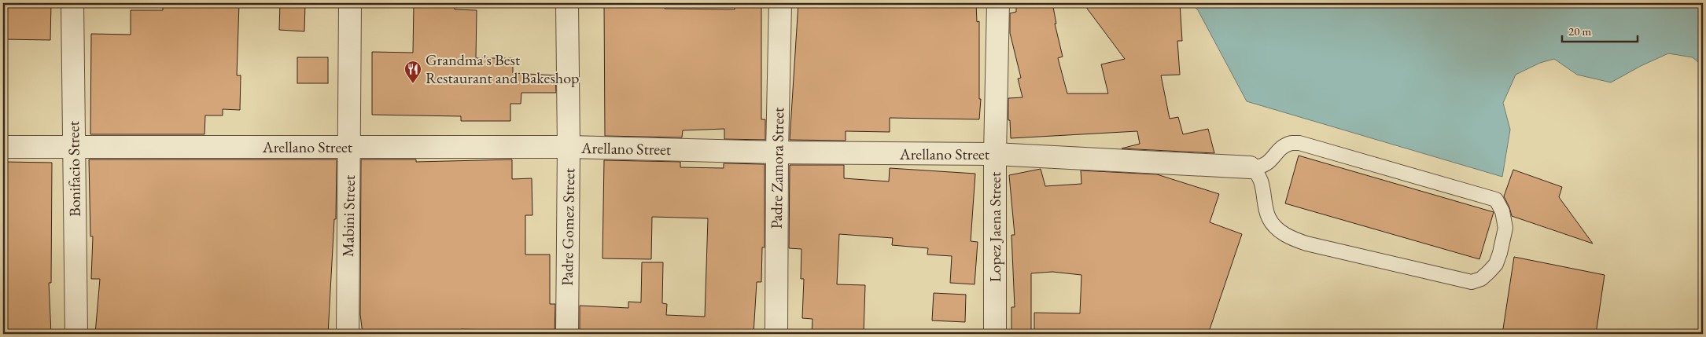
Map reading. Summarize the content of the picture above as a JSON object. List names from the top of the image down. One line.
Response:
{"streets":{"street":["Arellano Street","Padre Zamora Street","Bonifacio Street","Mabini Street","Padre Gomez Street","Lopez Jaena Street"]},"crossings":[["Arellano Street","Padre Zamora Street"],["Arellano Street","Bonifacio Street"],["Arellano Street","Mabini Street"],["Arellano Street","Padre Gomez Street"],["Arellano Street","Lopez Jaena Street"]],"places":{"restaurant":["Grandma's Best Restaurant and Bakeshop"]},"scale_bar":"20 m"}
